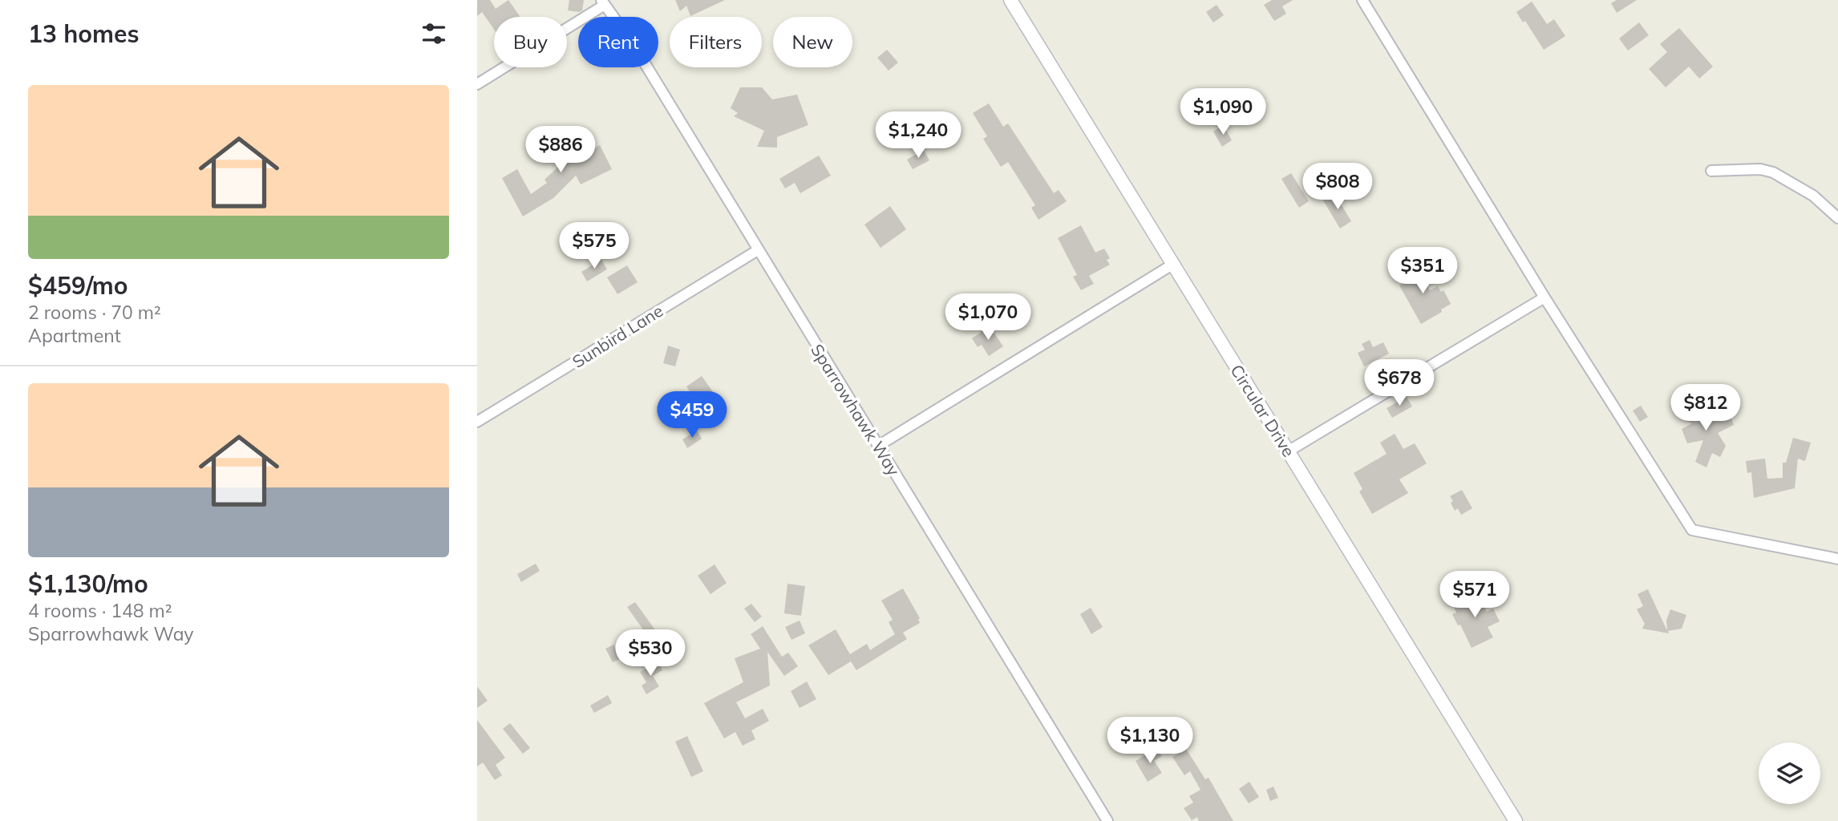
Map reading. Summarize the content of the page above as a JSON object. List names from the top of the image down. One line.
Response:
{"streets":{"street":["Sunbird Lane","Sparrowhawk Way","Circular Drive"]},"crossings":[["Sunbird Lane","Sparrowhawk Way"]],"page":{"heading":"13 homes","chip":["Buy","Rent","Filters","New"],"list":[{"name":"$459/mo","note":"2 rooms · 70 m² · Apartment"},{"name":"$1,130/mo","note":"4 rooms · 148 m² · Sparrowhawk Way"}],"price":["$1,090","$1,240","$886","$808","$575","$351","$1,070","$678","$812","$459","$571","$530","$1,130"]}}
